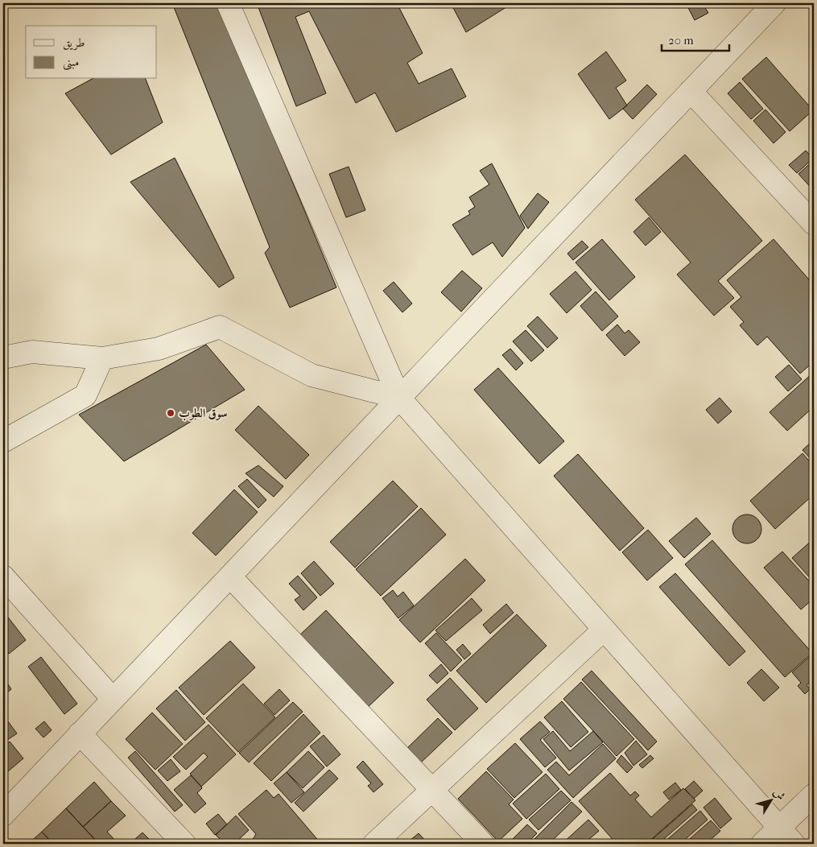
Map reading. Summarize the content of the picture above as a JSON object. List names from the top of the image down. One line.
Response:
{"places":["سوق الطوب"],"legend":["طريق","مبنى"],"scale_bar":"20 m","north":"top right"}
